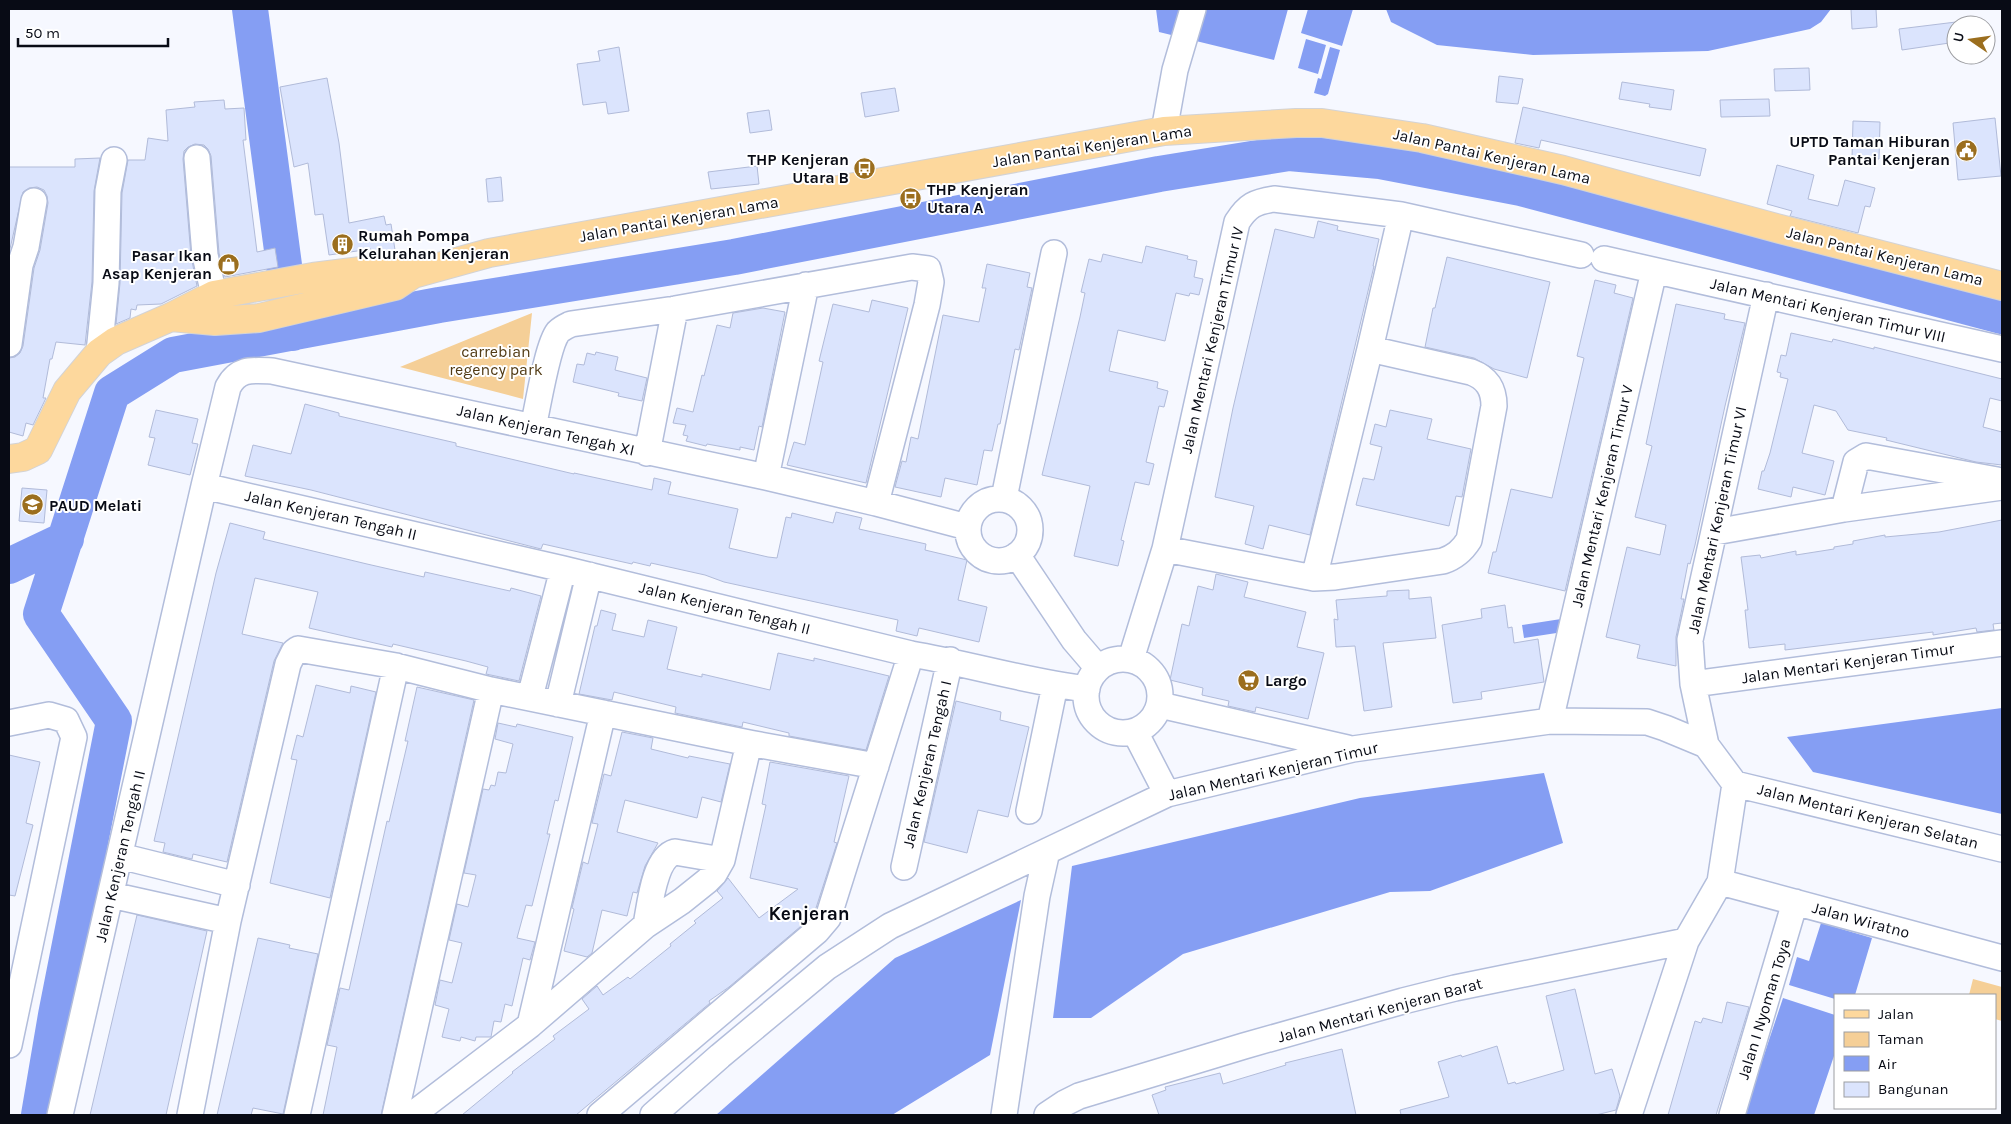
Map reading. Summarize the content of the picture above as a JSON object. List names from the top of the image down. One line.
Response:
{"streets":{"main road":["Jalan Pantai Kenjeran Lama"],"street":["Jalan Mentari Kenjeran Timur VIII","Jalan Mentari Kenjeran Timur IV","Jalan Kenjeran Tengah XI","Jalan Mentari Kenjeran Timur V","Jalan Kenjeran Tengah II","Jalan Mentari Kenjeran Timur VI","Jalan Mentari Kenjeran Timur","Jalan Kenjeran Tengah I","Jalan Mentari Kenjeran Selatan","Jalan Wiratno","Jalan I Nyoman Toya","Jalan Mentari Kenjeran Barat"]},"crossings":[["Jalan Mentari Kenjeran Timur VIII","Jalan Mentari Kenjeran Timur IV"],["Jalan Mentari Kenjeran Timur VIII","Jalan Mentari Kenjeran Timur V"],["Jalan Mentari Kenjeran Timur VIII","Jalan Mentari Kenjeran Timur VI"],["Jalan Mentari Kenjeran Timur IV","Jalan Mentari Kenjeran Timur V"],["Jalan Mentari Kenjeran Timur IV","Jalan Kenjeran Tengah II"],["Jalan Kenjeran Tengah XI","Jalan Kenjeran Tengah II"],["Jalan Mentari Kenjeran Timur V","Jalan Mentari Kenjeran Timur"],["Jalan Kenjeran Tengah II","Jalan Kenjeran Tengah I"],["Jalan Mentari Kenjeran Timur VI","Jalan Mentari Kenjeran Timur"],["Jalan Mentari Kenjeran Timur","Jalan Mentari Kenjeran Selatan"],["Jalan Wiratno","Jalan I Nyoman Toya"]],"districts":["Kenjeran"],"parks":["carrebian regency park"],"places":{"public building":["UPTD Taman Hiburan Pantai Kenjeran"],"bus stop":["THP Kenjeran Utara B","THP Kenjeran Utara A"],"building":["Rumah Pompa Kelurahan Kenjeran"],"shop":["Pasar Ikan Asap Kenjeran"],"school or university":["PAUD Melati"],"supermarket":["Largo"]},"legend":["Jalan","Taman","Air","Bangunan"],"scale_bar":"50 m","north":"left"}
